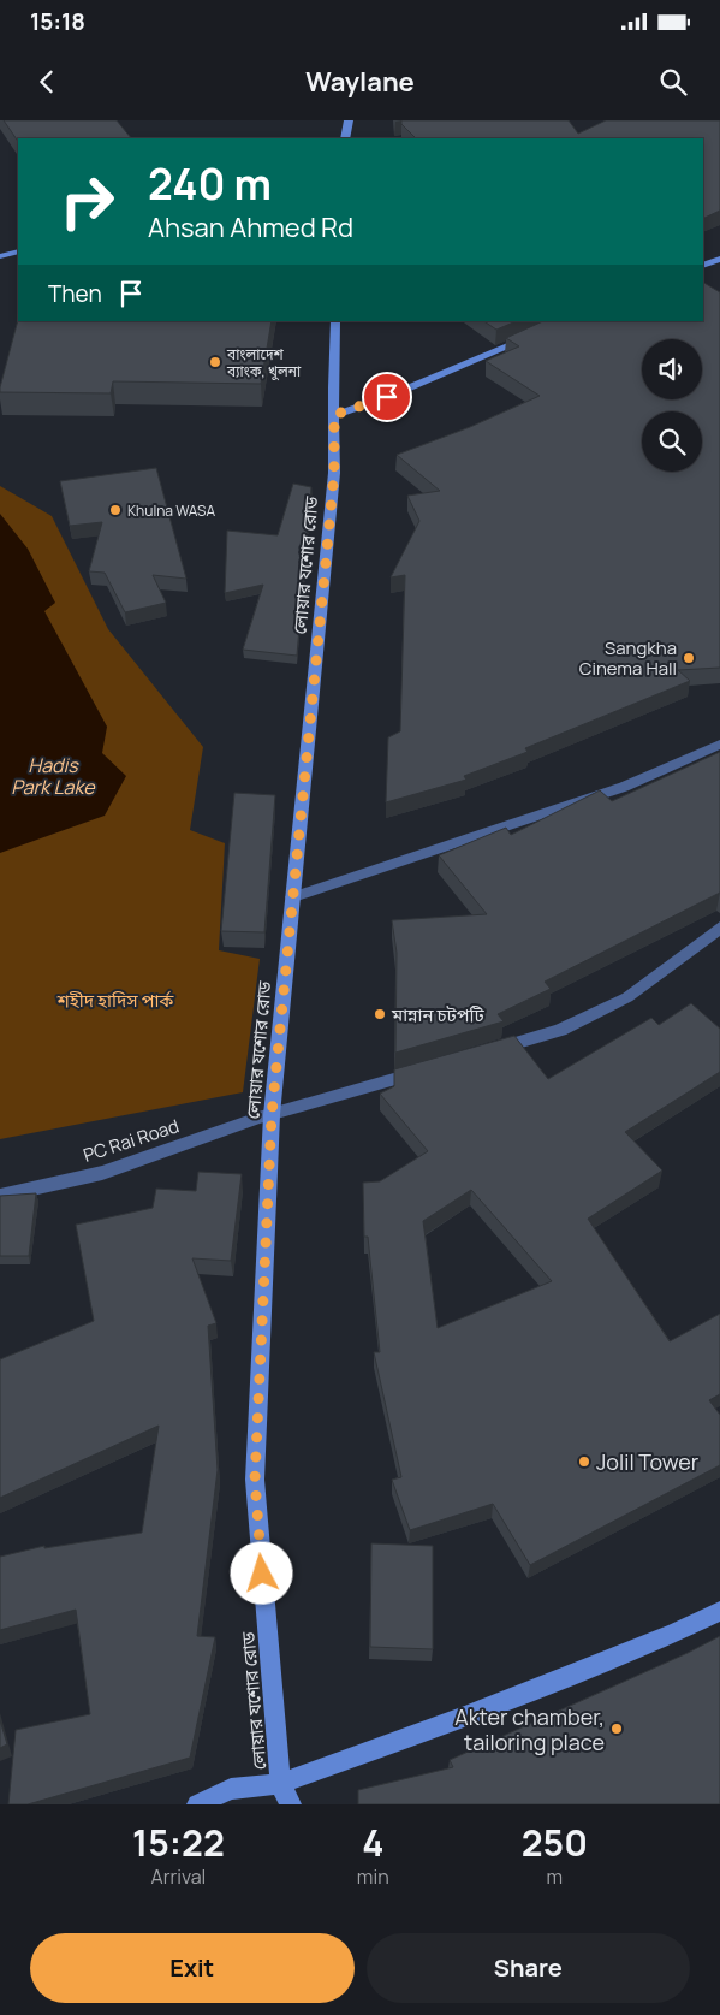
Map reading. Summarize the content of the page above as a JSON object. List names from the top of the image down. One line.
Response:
{"streets":{"main road":["লোয়ার যশোর রোড"],"street":["PC Rai Road"]},"crossings":[["লোয়ার যশোর রোড","PC Rai Road"]],"water":["Hadis Park Lake"],"parks":["শহীদ হাদিস পার্ক"],"places":["বাংলাদেশ ব্যাংক, খুলনা","Khulna WASA","Sangkha Cinema Hall","মান্নান চটপটি","Jolil Tower","Akter chamber, tailoring place"],"page":{"status":"15:18","header":"Waylane","turn":["240 m","Ahsan Ahmed Rd"],"then":"Then","eta":["15:22","Arrival","4","min","250","m"],"buttons":["Exit","Share"]}}
